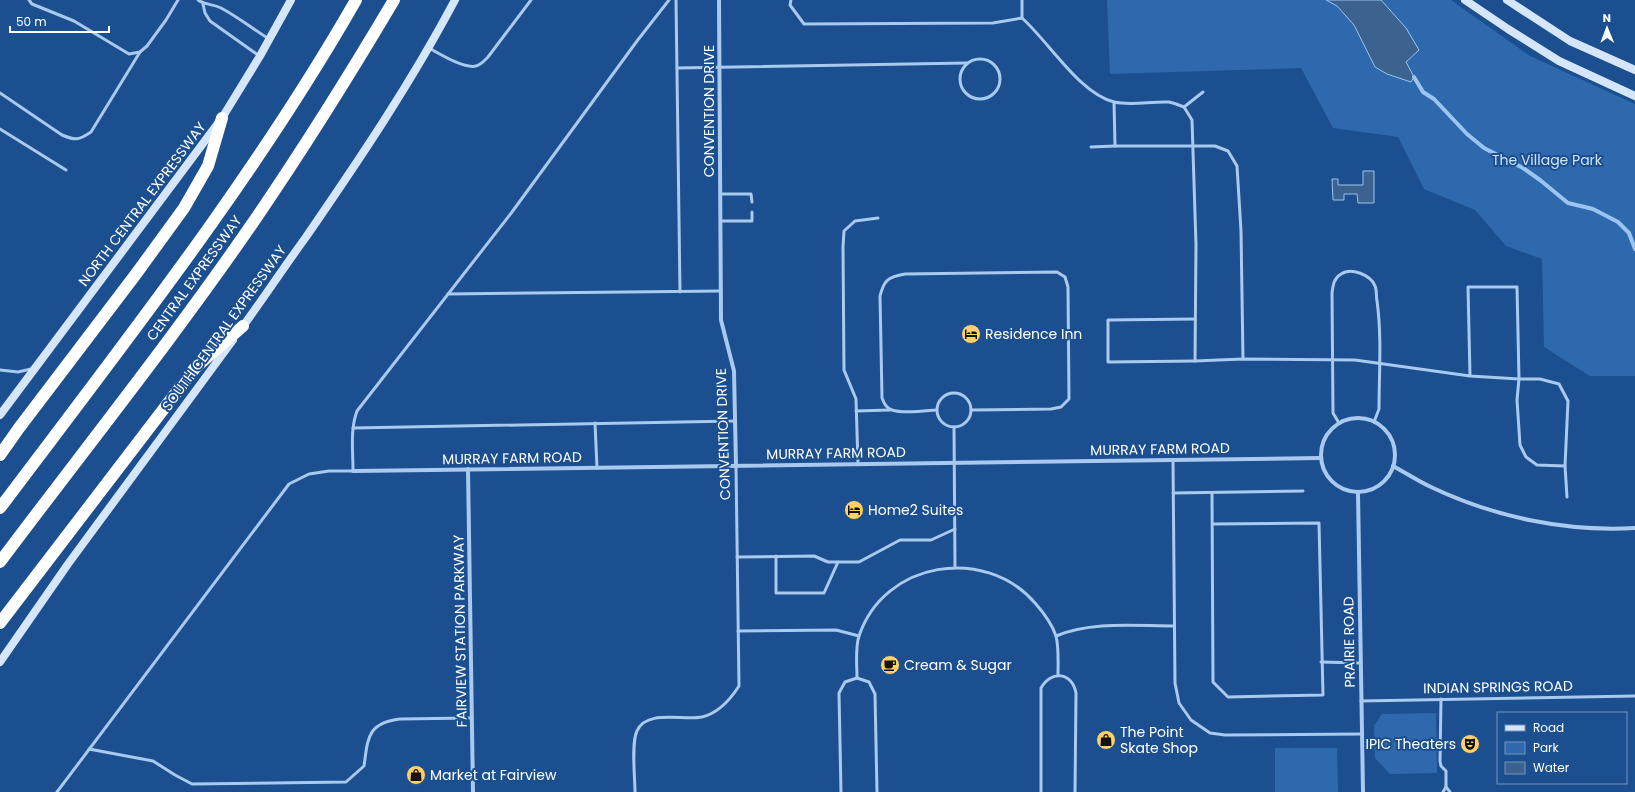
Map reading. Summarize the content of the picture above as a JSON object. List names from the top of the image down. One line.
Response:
{"streets":{"highway":["CENTRAL EXPRESSWAY"],"main road":["NORTH CENTRAL EXPRESSWAY","SOUTH CENTRAL EXPRESSWAY"],"street":["CONVENTION DRIVE","MURRAY FARM ROAD","FAIRVIEW STATION PARKWAY","PRAIRIE ROAD"],"lane":["INDIAN SPRINGS ROAD"]},"crossings":[["CONVENTION DRIVE","MURRAY FARM ROAD"],["MURRAY FARM ROAD","FAIRVIEW STATION PARKWAY"],["MURRAY FARM ROAD","PRAIRIE ROAD"],["PRAIRIE ROAD","INDIAN SPRINGS ROAD"]],"parks":["The Village Park"],"places":{"hotel":["Residence Inn","Home2 Suites"],"cafe":["Cream & Sugar"],"shop":["The Point Skate Shop","Market at Fairview"],"theatre":["IPIC Theaters"]},"legend":["Road","Park","Water"],"scale_bar":"50 m","north":"top"}
